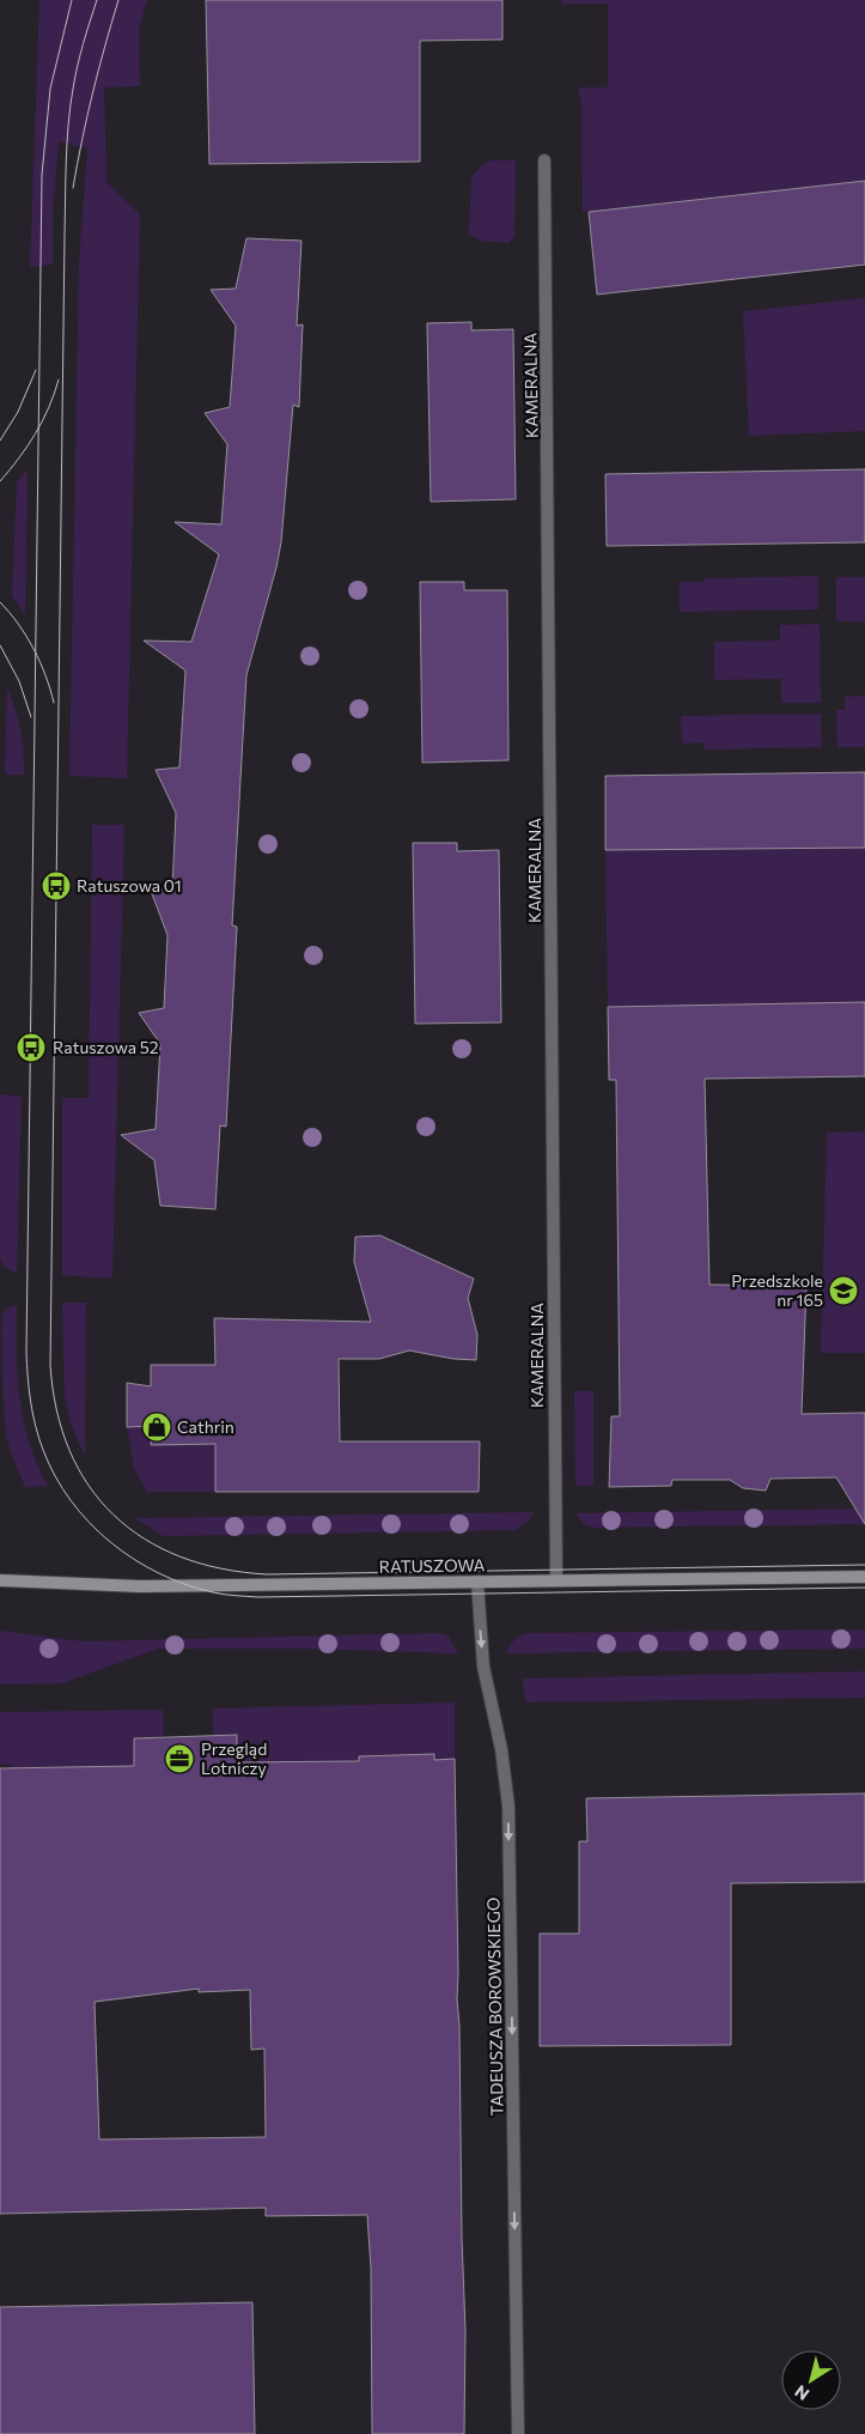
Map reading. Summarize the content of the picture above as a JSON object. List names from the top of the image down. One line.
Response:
{"streets":{"street":["KAMERALNA","RATUSZOWA","TADEUSZA BOROWSKIEGO"]},"crossings":[["KAMERALNA","RATUSZOWA"],["RATUSZOWA","TADEUSZA BOROWSKIEGO"]],"one_way":["TADEUSZA BOROWSKIEGO"],"places":{"bus stop":["Ratuszowa 01","Ratuszowa 52"],"school or university":["Przedszkole nr 165"],"shop":["Cathrin"],"office":["Przegląd Lotniczy"]},"north":"bottom left"}
